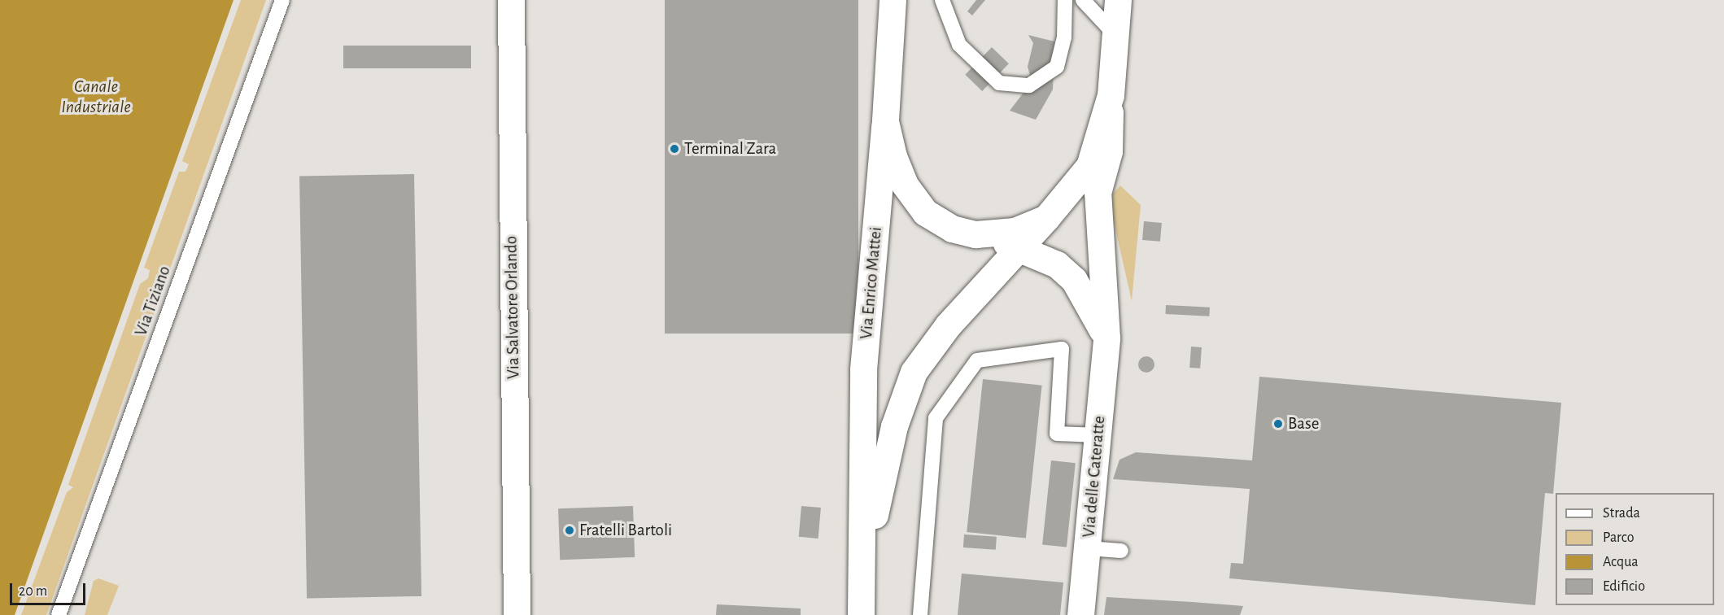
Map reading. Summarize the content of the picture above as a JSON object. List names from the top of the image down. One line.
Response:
{"streets":{"street":["Via Enrico Mattei","Via Salvatore Orlando","Via delle Cateratte"],"lane":["Via Tiziano"]},"crossings":[["Via Enrico Mattei","Via delle Cateratte"]],"water":["Canale Industriale"],"places":["Terminal Zara","Base","Fratelli Bartoli"],"legend":["Strada","Parco","Acqua","Edificio"],"scale_bar":"20 m"}
